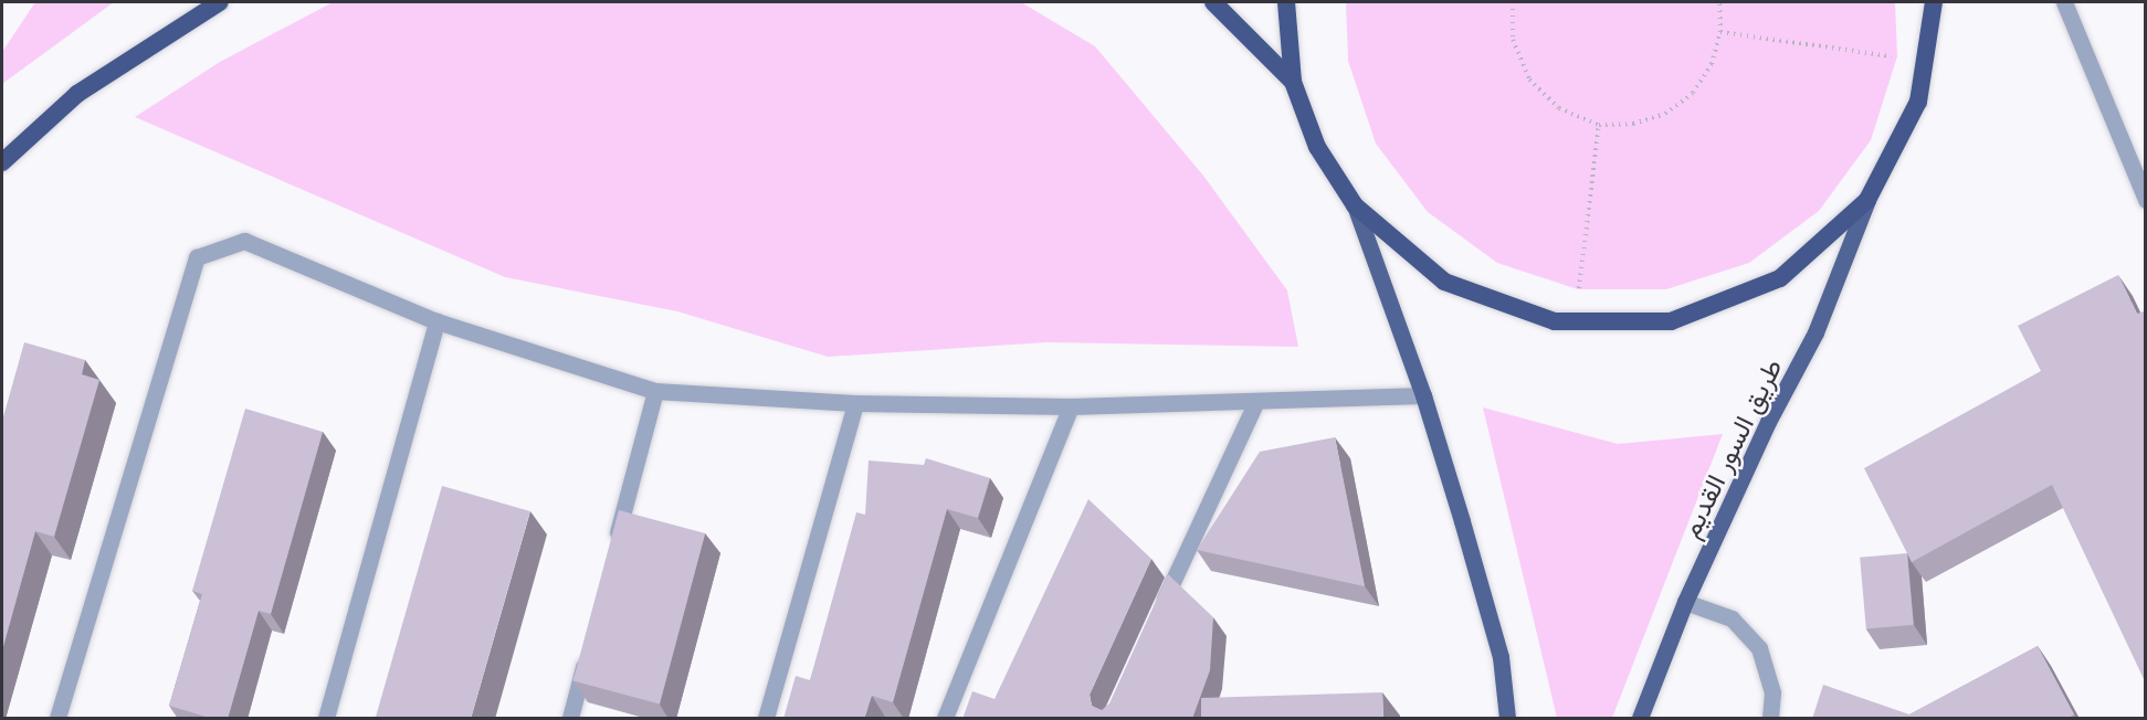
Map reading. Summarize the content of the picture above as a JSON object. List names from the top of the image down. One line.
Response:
{"streets":{"main road":["طريق السور القديم"]}}
